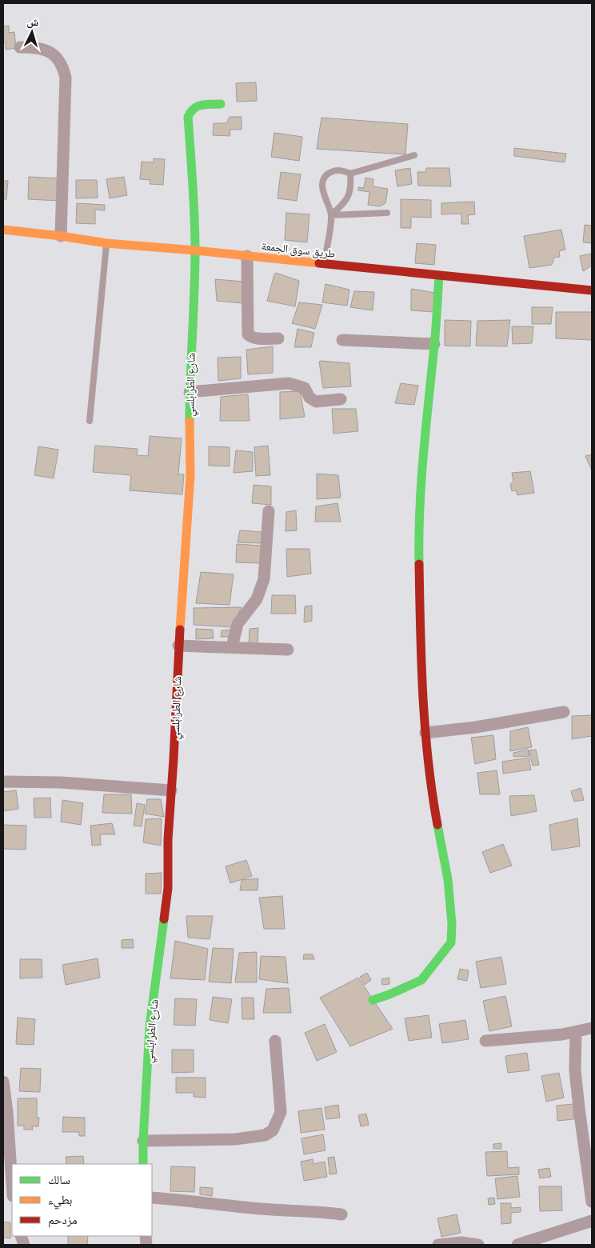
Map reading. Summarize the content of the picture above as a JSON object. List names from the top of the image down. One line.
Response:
{"streets":{"street":["طريق سوق الجمعة","شارع الطرابلسي"]},"crossings":[["طريق سوق الجمعة","شارع الطرابلسي"]],"legend":["سالك","بطيء","مزدحم"],"north":"top"}
